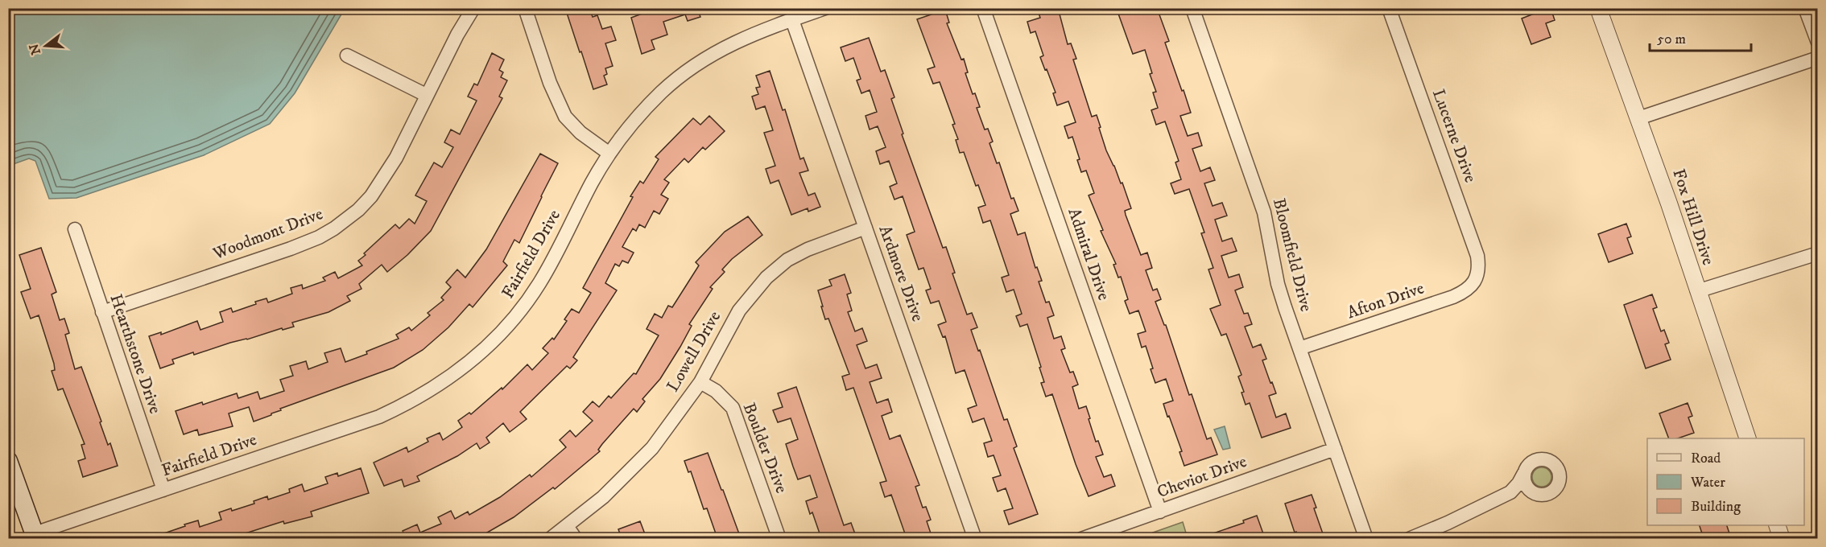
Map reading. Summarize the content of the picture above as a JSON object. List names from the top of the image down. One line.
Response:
{"streets":{"street":["Lucerne Drive","Fox Hill Drive","Woodmont Drive","Fairfield Drive","Admiral Drive","Bloomfield Drive","Ardmore Drive","Afton Drive","Lowell Drive","Hearthstone Drive","Boulder Drive","Cheviot Drive"]},"crossings":[["Lucerne Drive","Afton Drive"],["Woodmont Drive","Hearthstone Drive"],["Fairfield Drive","Ardmore Drive"],["Fairfield Drive","Hearthstone Drive"],["Admiral Drive","Cheviot Drive"],["Bloomfield Drive","Afton Drive"],["Bloomfield Drive","Cheviot Drive"],["Ardmore Drive","Lowell Drive"],["Lowell Drive","Boulder Drive"]],"legend":["Road","Water","Building"],"scale_bar":"50 m","north":"left"}
